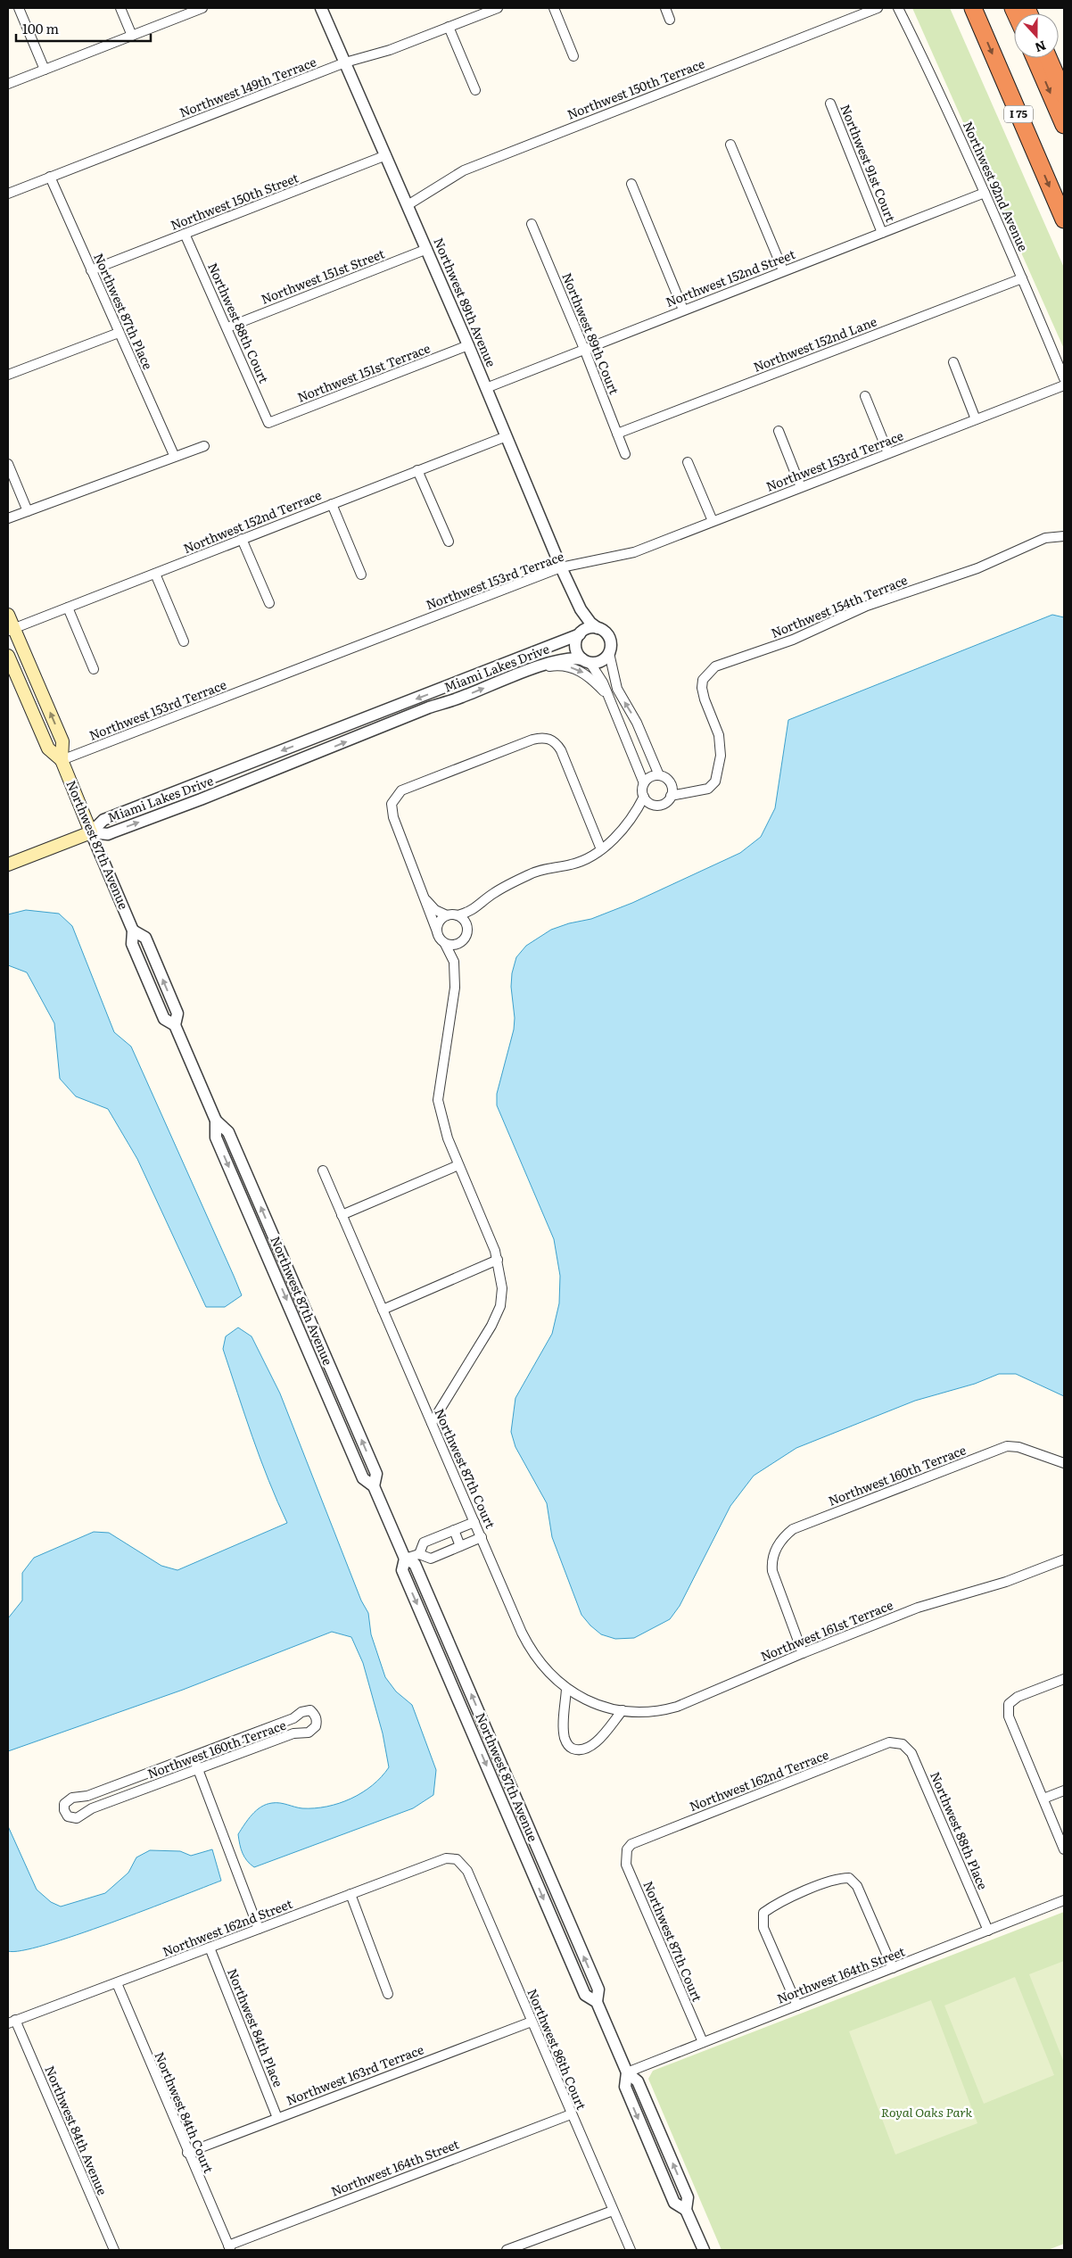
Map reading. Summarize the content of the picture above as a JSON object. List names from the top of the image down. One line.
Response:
{"streets":{"highway":["I 75"],"main road":["Northwest 87th Avenue"],"street":["Northwest 149th Terrace","Northwest 150th Terrace","Northwest 91st Court","Northwest 92nd Avenue","Northwest 150th Street","Northwest 151st Street","Northwest 152nd Street","Northwest 89th Avenue","Northwest 87th Place","Northwest 88th Court","Northwest 89th Court","Northwest 152nd Lane","Northwest 151st Terrace","Northwest 153rd Terrace","Northwest 152nd Terrace","Northwest 154th Terrace","Miami Lakes Drive","Northwest 87th Court","Northwest 160th Terrace","Northwest 161st Terrace","Northwest 162nd Terrace","Northwest 88th Place","Northwest 162nd Street","Northwest 164th Street","Northwest 84th Place","Northwest 86th Court","Northwest 163rd Terrace","Northwest 84th Court","Northwest 84th Avenue"]},"crossings":[["Northwest 149th Terrace","Northwest 89th Avenue"],["Northwest 149th Terrace","Northwest 87th Place"],["Northwest 150th Terrace","Northwest 89th Avenue"],["Northwest 91st Court","Northwest 152nd Street"],["Northwest 92nd Avenue","Northwest 152nd Street"],["Northwest 92nd Avenue","Northwest 152nd Lane"],["Northwest 150th Street","Northwest 89th Avenue"],["Northwest 150th Street","Northwest 87th Place"],["Northwest 150th Street","Northwest 88th Court"],["Northwest 151st Street","Northwest 89th Avenue"],["Northwest 151st Street","Northwest 88th Court"],["Northwest 152nd Street","Northwest 89th Avenue"],["Northwest 152nd Street","Northwest 89th Court"],["Northwest 89th Avenue","Northwest 151st Terrace"],["Northwest 89th Avenue","Northwest 153rd Terrace"],["Northwest 89th Avenue","Northwest 152nd Terrace"],["Northwest 89th Avenue","Miami Lakes Drive"],["Northwest 88th Court","Northwest 151st Terrace"],["Northwest 89th Court","Northwest 152nd Lane"],["Northwest 153rd Terrace","Northwest 87th Avenue"],["Northwest 152nd Terrace","Northwest 87th Avenue"],["Miami Lakes Drive","Northwest 87th Avenue"],["Northwest 87th Avenue","Northwest 164th Street"],["Northwest 87th Court","Northwest 161st Terrace"],["Northwest 87th Court","Northwest 162nd Terrace"],["Northwest 87th Court","Northwest 164th Street"],["Northwest 160th Terrace","Northwest 161st Terrace"],["Northwest 162nd Terrace","Northwest 88th Place"],["Northwest 88th Place","Northwest 164th Street"],["Northwest 162nd Street","Northwest 84th Place"],["Northwest 162nd Street","Northwest 86th Court"],["Northwest 162nd Street","Northwest 84th Court"],["Northwest 162nd Street","Northwest 84th Avenue"],["Northwest 164th Street","Northwest 86th Court"],["Northwest 164th Street","Northwest 84th Court"],["Northwest 84th Place","Northwest 163rd Terrace"],["Northwest 86th Court","Northwest 163rd Terrace"],["Northwest 163rd Terrace","Northwest 84th Court"]],"parks":["Royal Oaks Park"],"scale_bar":"100 m","north":"bottom"}
